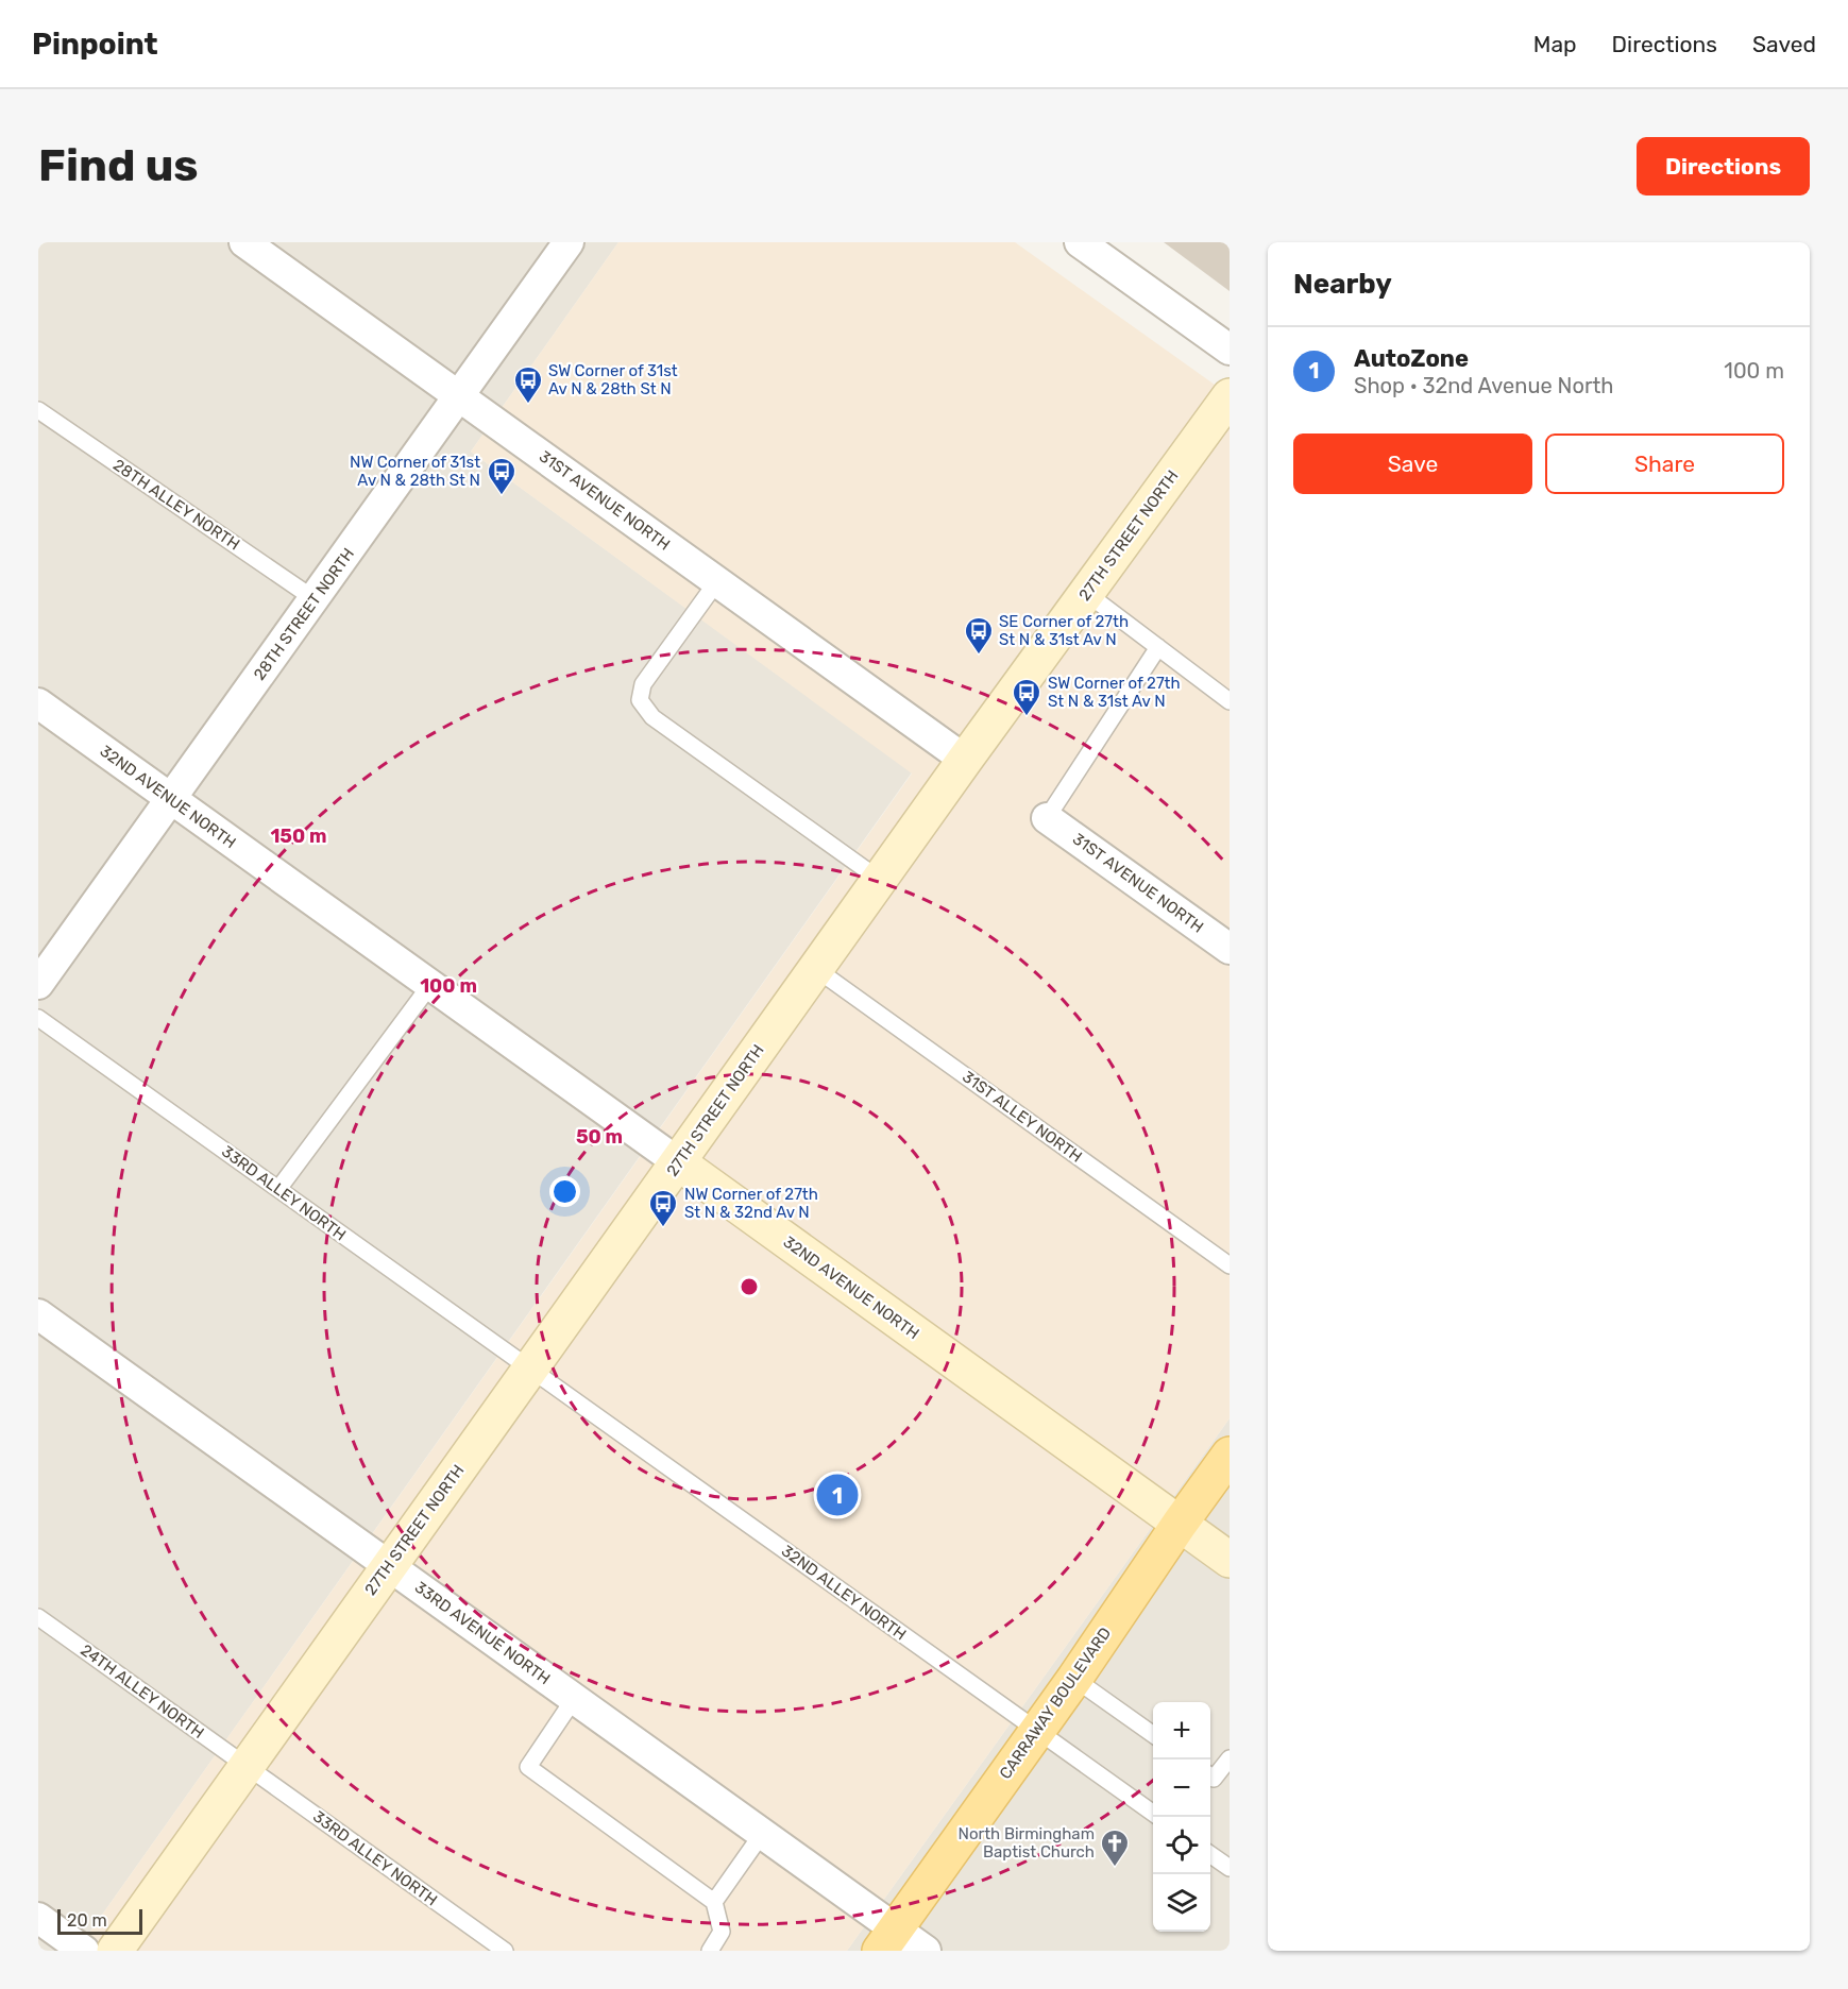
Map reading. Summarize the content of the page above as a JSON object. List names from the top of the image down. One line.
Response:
{"streets":{"main road":["CARRAWAY BOULEVARD"],"street":["31ST AVENUE NORTH","27TH STREET NORTH","28TH STREET NORTH","32ND AVENUE NORTH","33RD AVENUE NORTH"],"lane":["28TH ALLEY NORTH","31ST ALLEY NORTH","33RD ALLEY NORTH","32ND ALLEY NORTH","24TH ALLEY NORTH"]},"crossings":[["31ST AVENUE NORTH","27TH STREET NORTH"],["31ST AVENUE NORTH","28TH STREET NORTH"],["28TH ALLEY NORTH","28TH STREET NORTH"],["27TH STREET NORTH","32ND AVENUE NORTH"],["27TH STREET NORTH","31ST ALLEY NORTH"],["27TH STREET NORTH","33RD ALLEY NORTH"],["27TH STREET NORTH","32ND ALLEY NORTH"],["27TH STREET NORTH","33RD AVENUE NORTH"],["27TH STREET NORTH","24TH ALLEY NORTH"],["28TH STREET NORTH","32ND AVENUE NORTH"],["32ND AVENUE NORTH","CARRAWAY BOULEVARD"],["33RD ALLEY NORTH","32ND ALLEY NORTH"],["33RD ALLEY NORTH","24TH ALLEY NORTH"],["32ND ALLEY NORTH","CARRAWAY BOULEVARD"],["33RD AVENUE NORTH","CARRAWAY BOULEVARD"]],"places":{"bus stop":["SW Corner of 31st Av N & 28th St N","NW Corner of 31st Av N & 28th St N","SE Corner of 27th St N & 31st Av N","SW Corner of 27th St N & 31st Av N","NW Corner of 27th St N & 32nd Av N"],"church":["North Birmingham Baptist Church"]},"scale_bar":"20 m","page":{"header":"Pinpoint","nav":["Map","Directions","Saved"],"buttons":["Directions",["Save","Share"]],"title":"Find us","heading":"Nearby","list":[{"mark":"1","name":"AutoZone","note":"Shop · 32nd Avenue North","value":"100 m"}],"pins":"1","map_buttons":["+","−"],"scale":"20 m"},"rings":["150 m","100 m","50 m"]}
